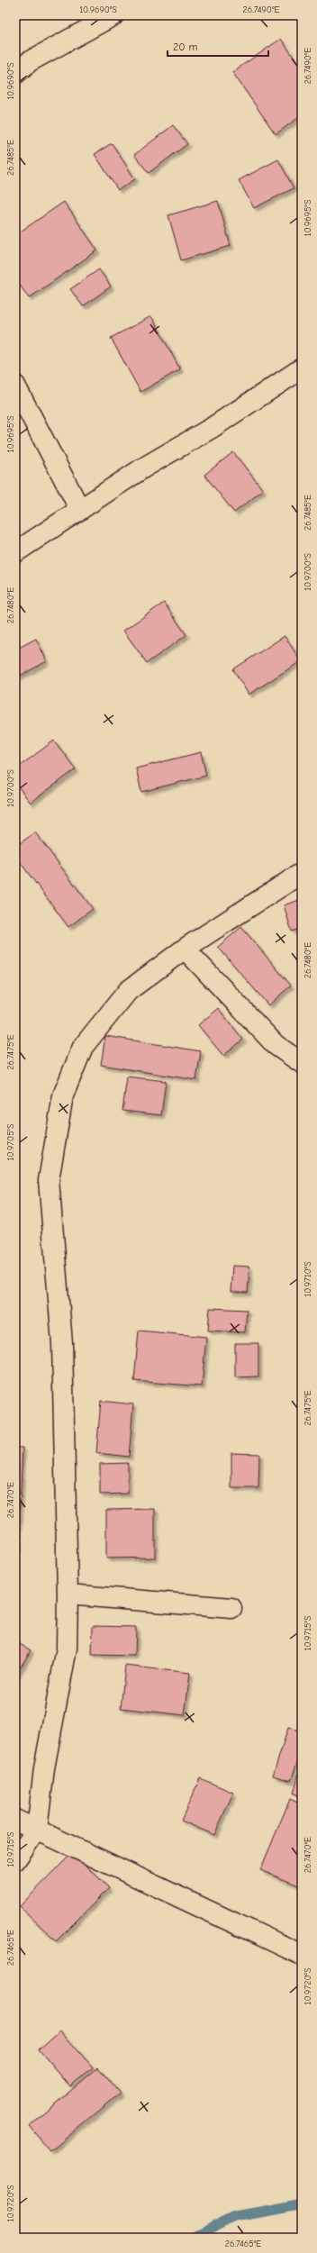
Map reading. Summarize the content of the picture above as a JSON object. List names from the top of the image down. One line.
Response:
{"scale_bar":"20 m","coordinates":["10.9690°S","26.7490°E","26.7485°E","10.9695°S","10.9700°S","26.7480°E","26.7475°E","10.9705°S","10.9710°S","26.7470°E","10.9715°S","26.7465°E","10.9720°S"]}
